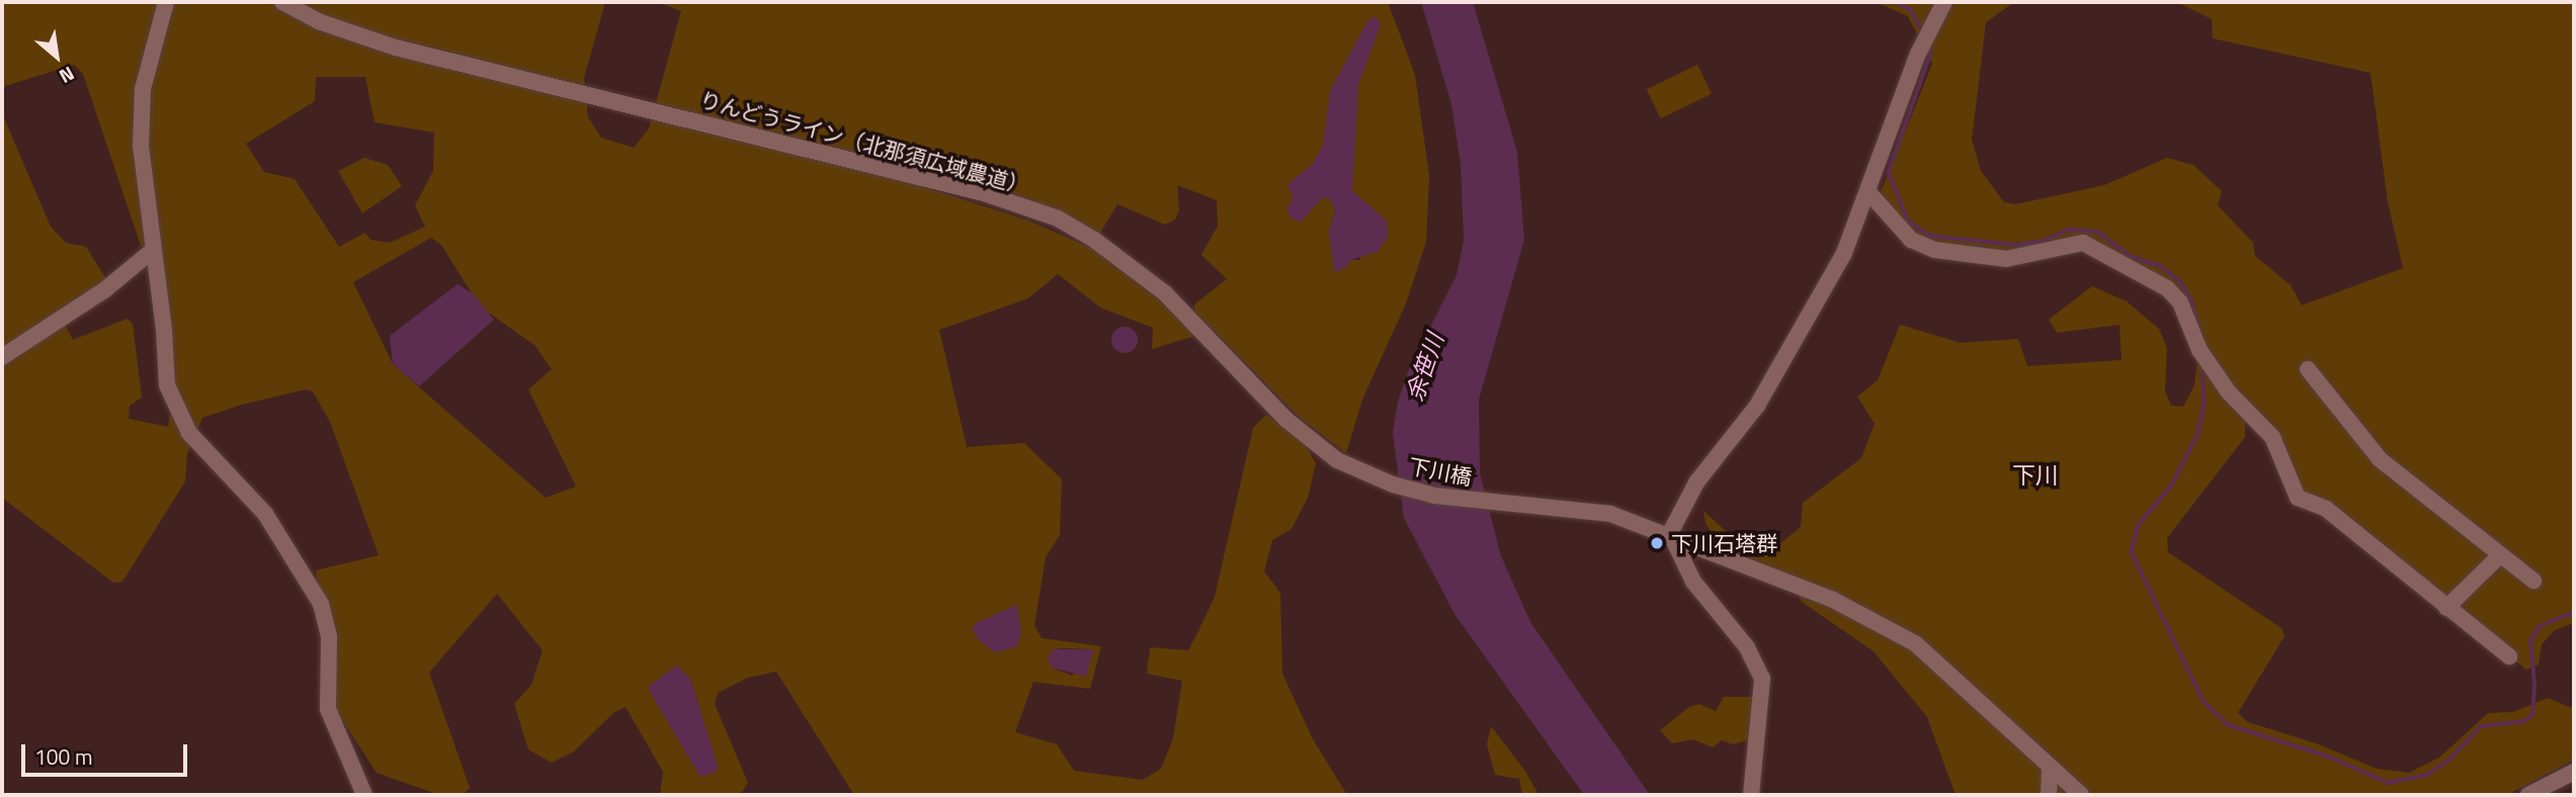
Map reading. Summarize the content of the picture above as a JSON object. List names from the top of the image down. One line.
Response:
{"streets":{"street":["りんどうライン（北那須広域農道）","下川橋"]},"crossings":[["りんどうライン（北那須広域農道）","下川橋"]],"districts":["下川"],"water":["余笹川"],"places":["下川石塔群"],"scale_bar":"100 m","north":"bottom right"}
